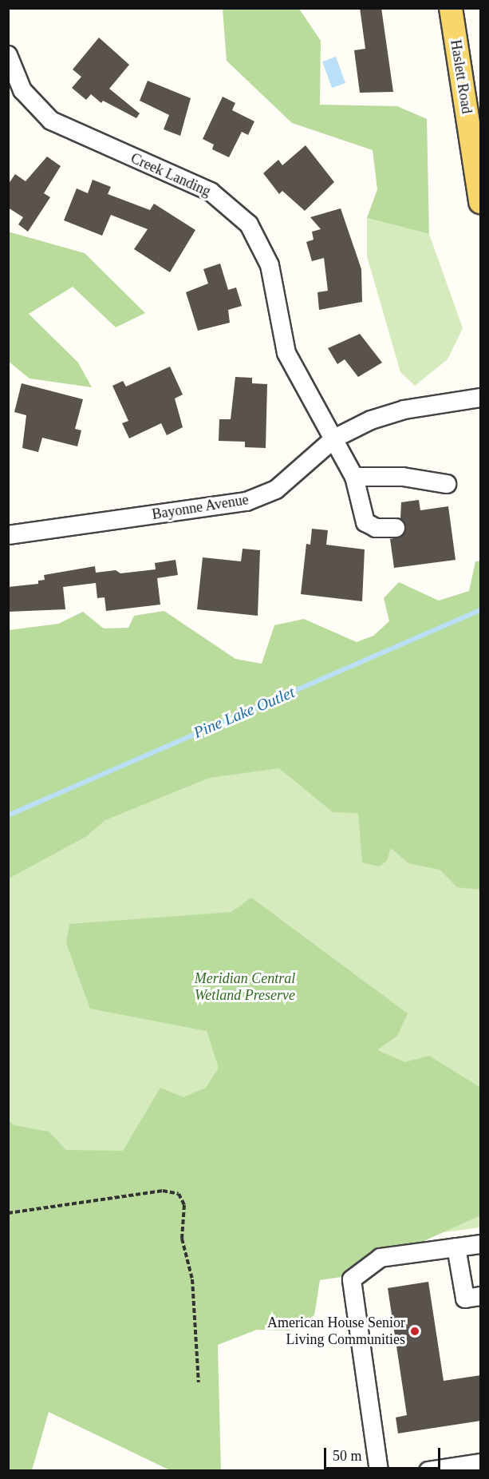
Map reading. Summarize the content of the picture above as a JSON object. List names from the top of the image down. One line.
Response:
{"streets":{"main road":["Haslett Road"],"street":["Creek Landing","Bayonne Avenue"]},"crossings":[["Creek Landing","Bayonne Avenue"]],"water":["Pine Lake Outlet"],"parks":["Meridian Central Wetland Preserve"],"places":["American House Senior Living Communities"],"scale_bar":"50 m"}
